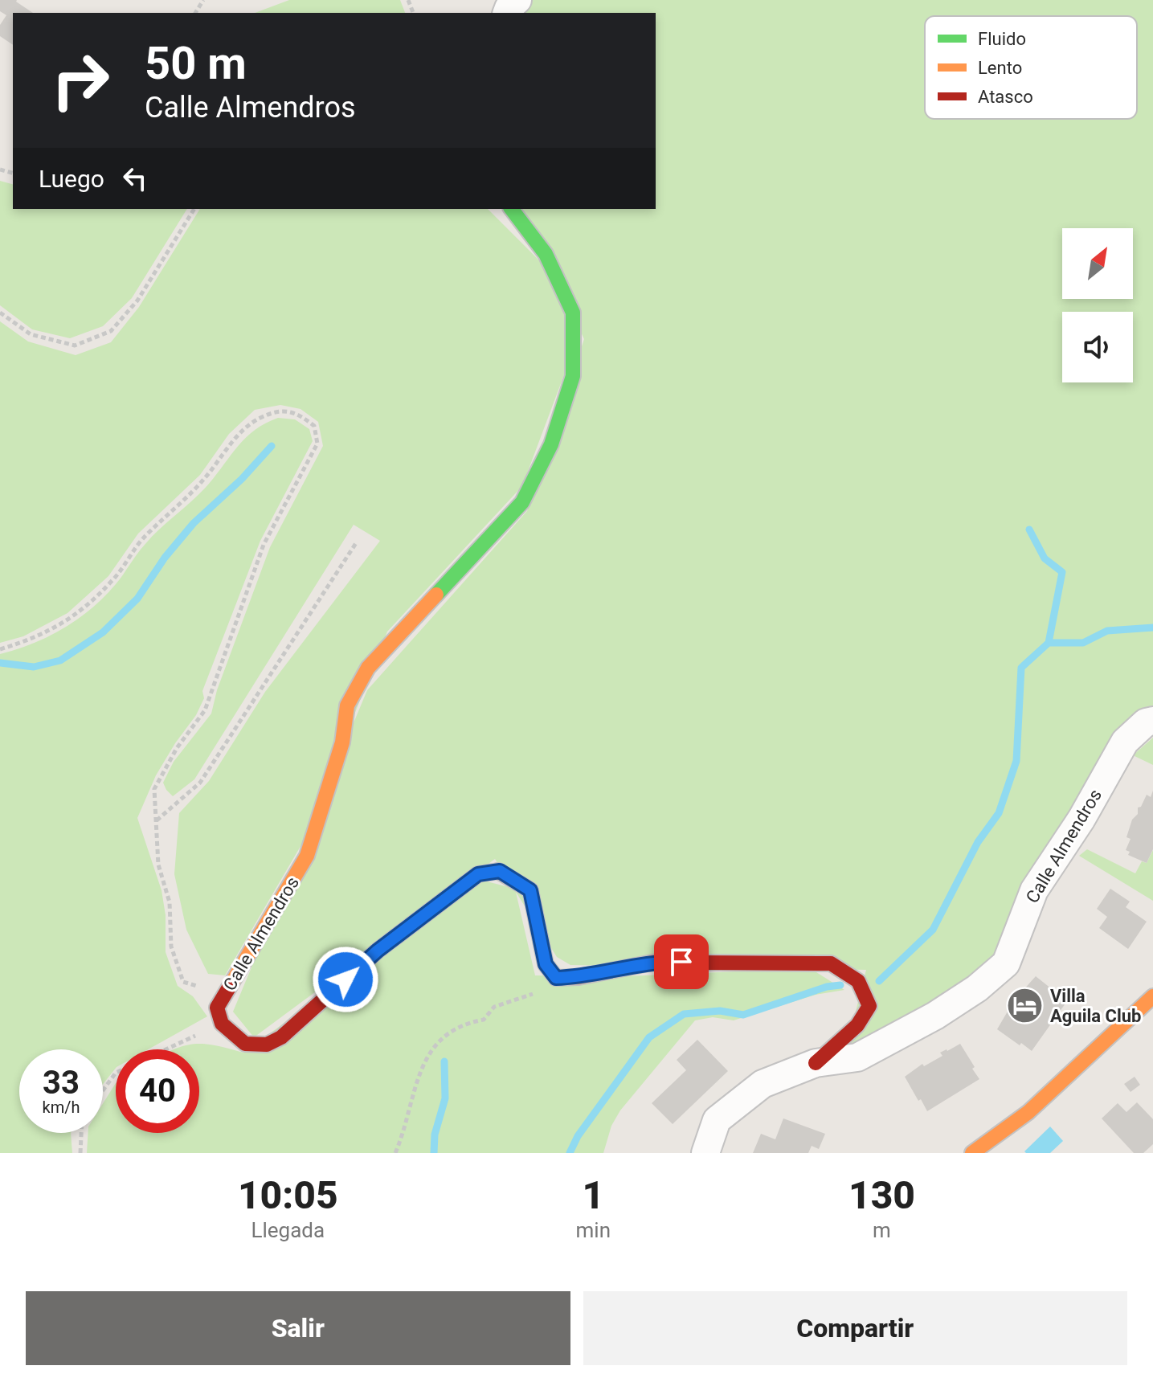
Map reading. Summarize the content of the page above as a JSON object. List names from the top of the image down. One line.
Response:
{"streets":{"street":["Calle Almendros"]},"places":{"hotel":["Villa Aguila Club"]},"legend":["Fluido","Lento","Atasco"],"north":"top right","page":{"turn":["50 m","Calle Almendros"],"then":"Luego","speed":"33 km/h","limit":"40","eta":["10:05","Llegada","1","min","130","m"],"buttons":["Salir","Compartir"]}}
